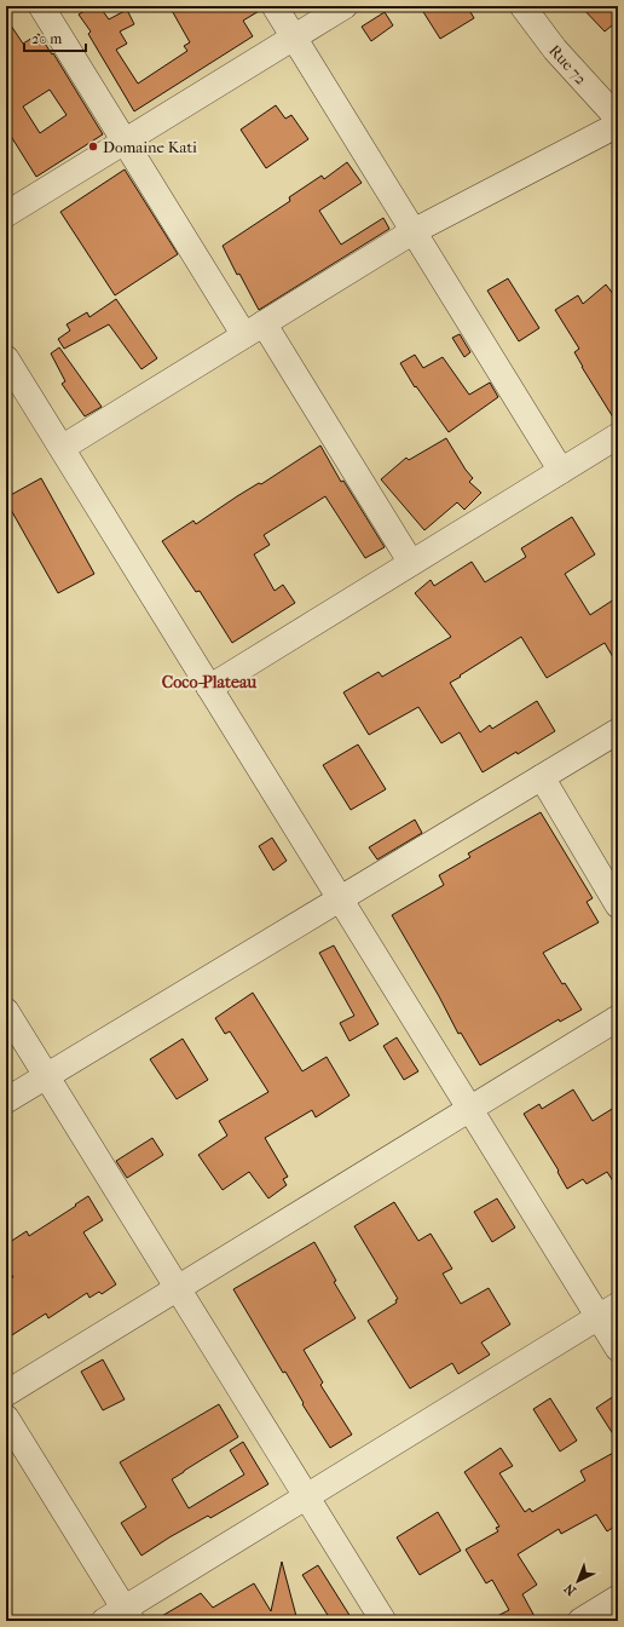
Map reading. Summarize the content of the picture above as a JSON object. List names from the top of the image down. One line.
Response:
{"streets":{"street":["Rue 72"]},"districts":["Coco-Plateau"],"places":["Domaine Kati"],"scale_bar":"20 m","north":"bottom left"}
